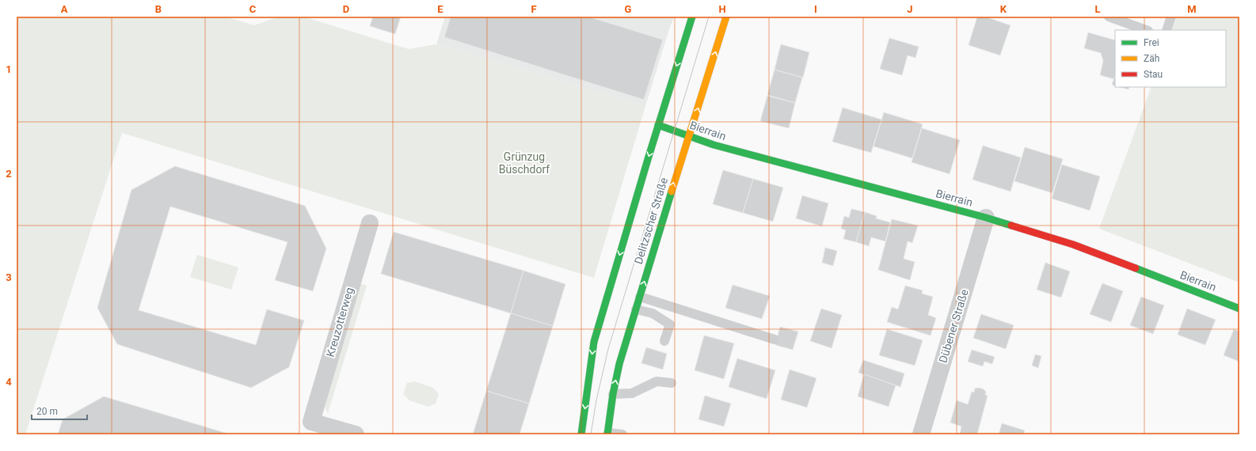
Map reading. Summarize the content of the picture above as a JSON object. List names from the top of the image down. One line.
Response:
{"streets":{"main road":["Bierrain","Delitzscher Straße"],"street":["Kreuzotterweg","Dübener Straße"]},"crossings":[["Bierrain","Delitzscher Straße"],["Bierrain","Dübener Straße"]],"parks":["Grünzug Büschdorf"],"legend":["Frei","Zäh","Stau"],"scale_bar":"20 m","grid":{"columns":["A","B","C","D","E","F","G","H","I","J","K","L","M"],"rows":["1","2","3","4"]}}
